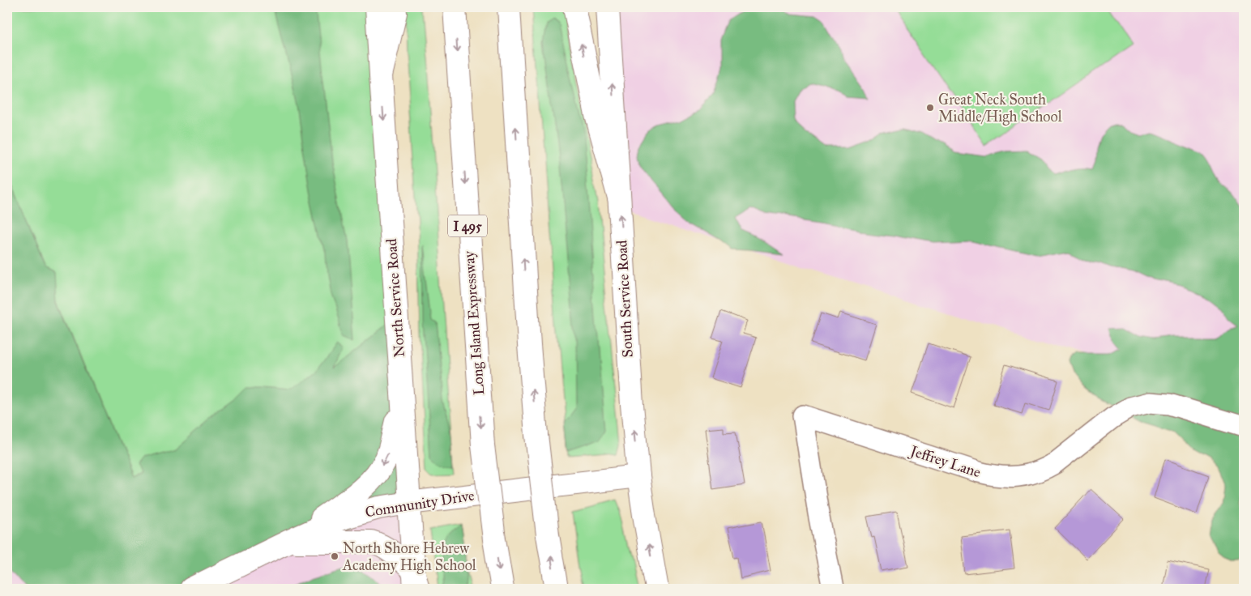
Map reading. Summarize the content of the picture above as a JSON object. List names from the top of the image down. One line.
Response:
{"streets":{"main road":["I 495","North Service Road","South Service Road","Long Island Expressway","Community Drive"],"street":["Jeffrey Lane"]},"crossings":[["North Service Road","Community Drive"],["South Service Road","Community Drive"]],"places":["Great Neck South Middle/High School","North Shore Hebrew Academy High School"]}
